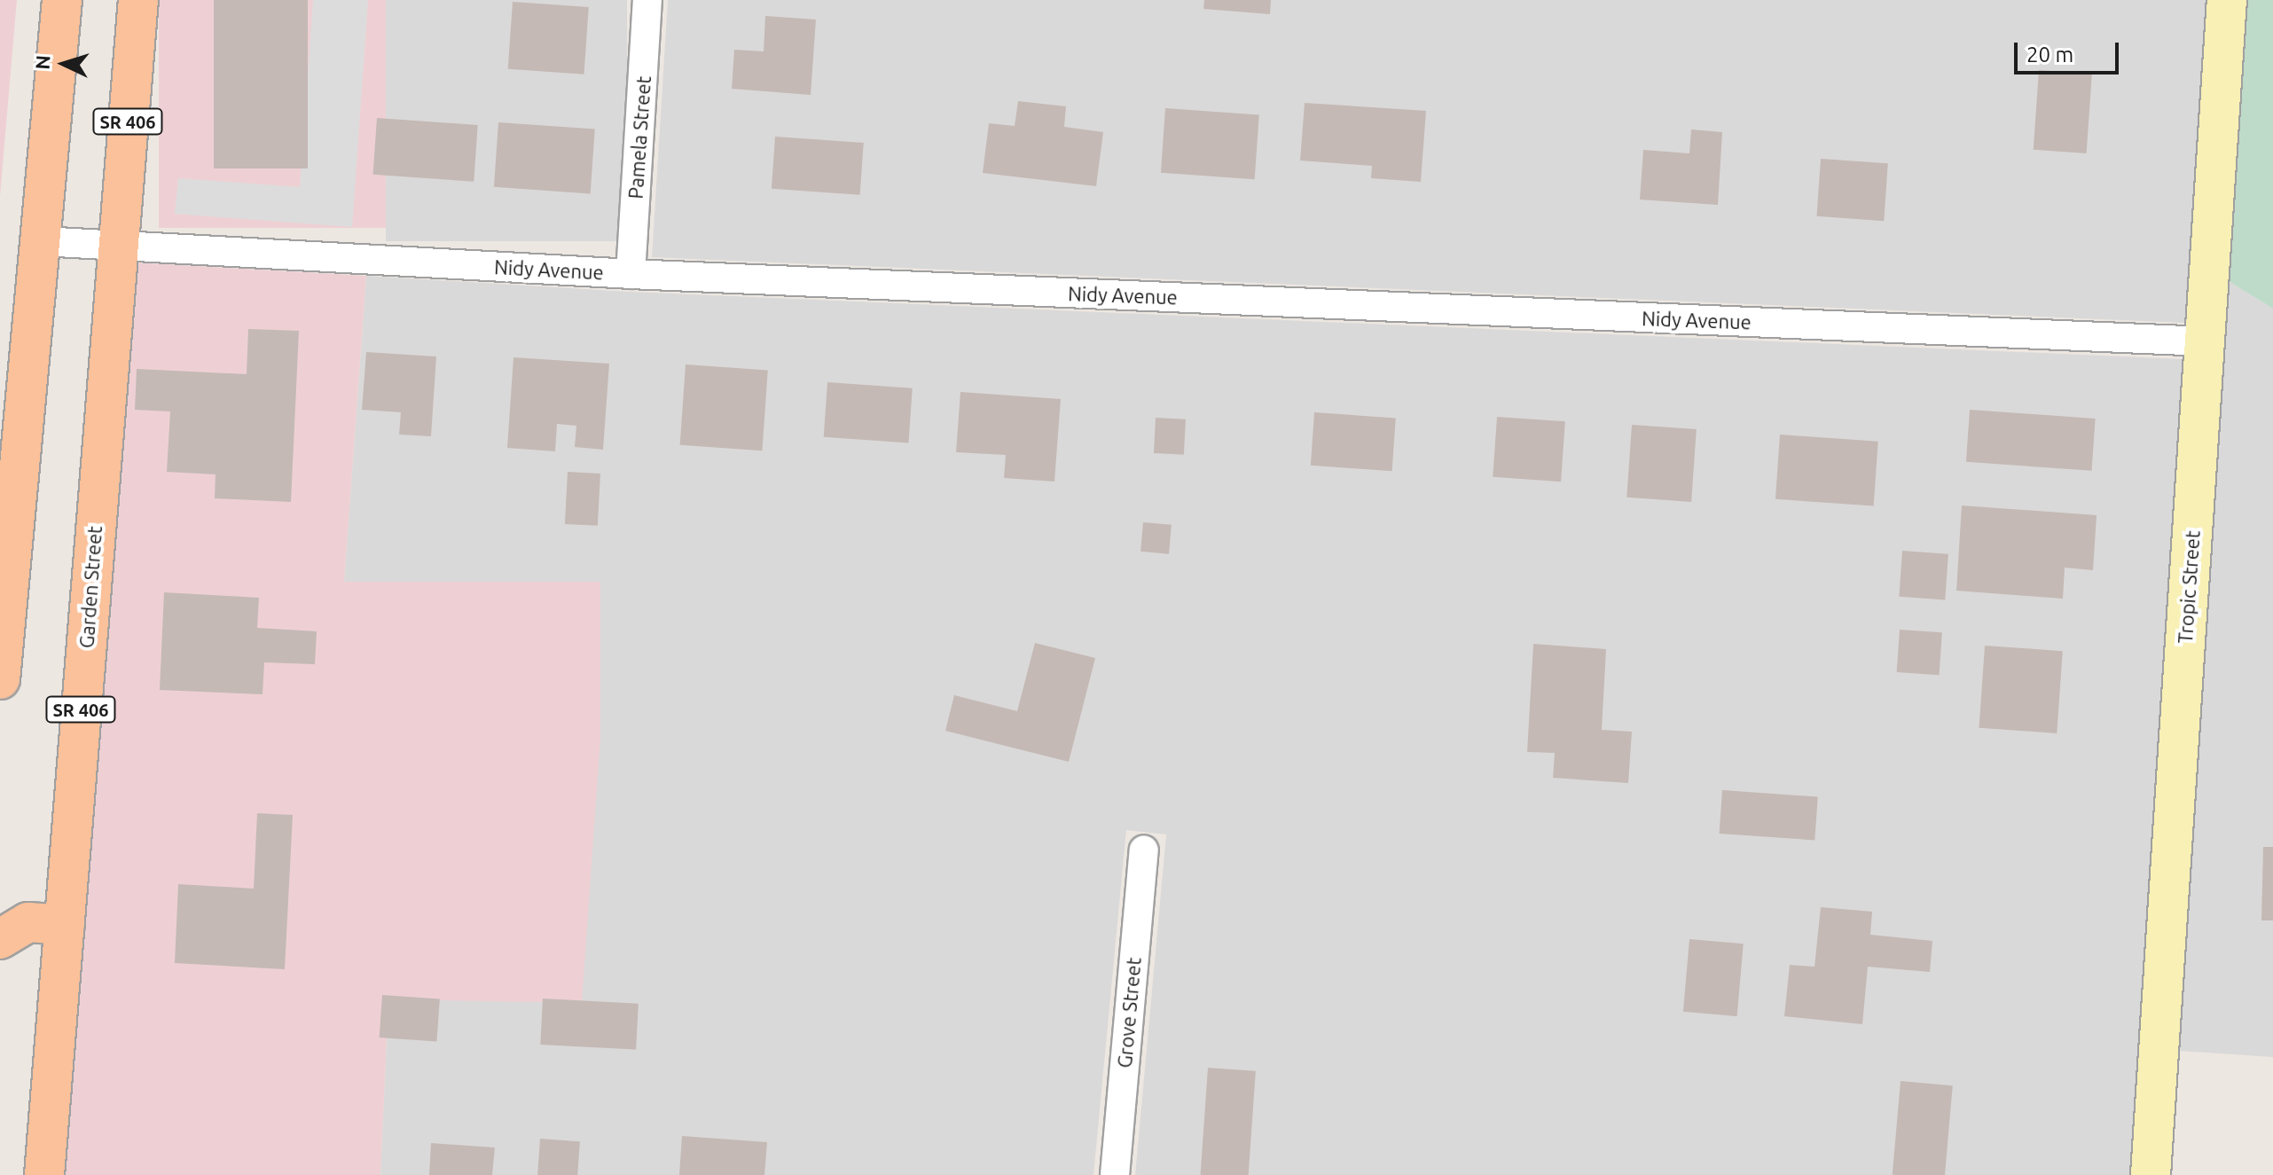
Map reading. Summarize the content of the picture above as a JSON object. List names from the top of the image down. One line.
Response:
{"streets":{"main road":["SR 406","Garden Street"],"street":["Pamela Street","Nidy Avenue","Tropic Street","Grove Street"]},"crossings":[["Pamela Street","Nidy Avenue"],["Nidy Avenue","Garden Street"],["Nidy Avenue","Tropic Street"]],"scale_bar":"20 m","north":"left"}
